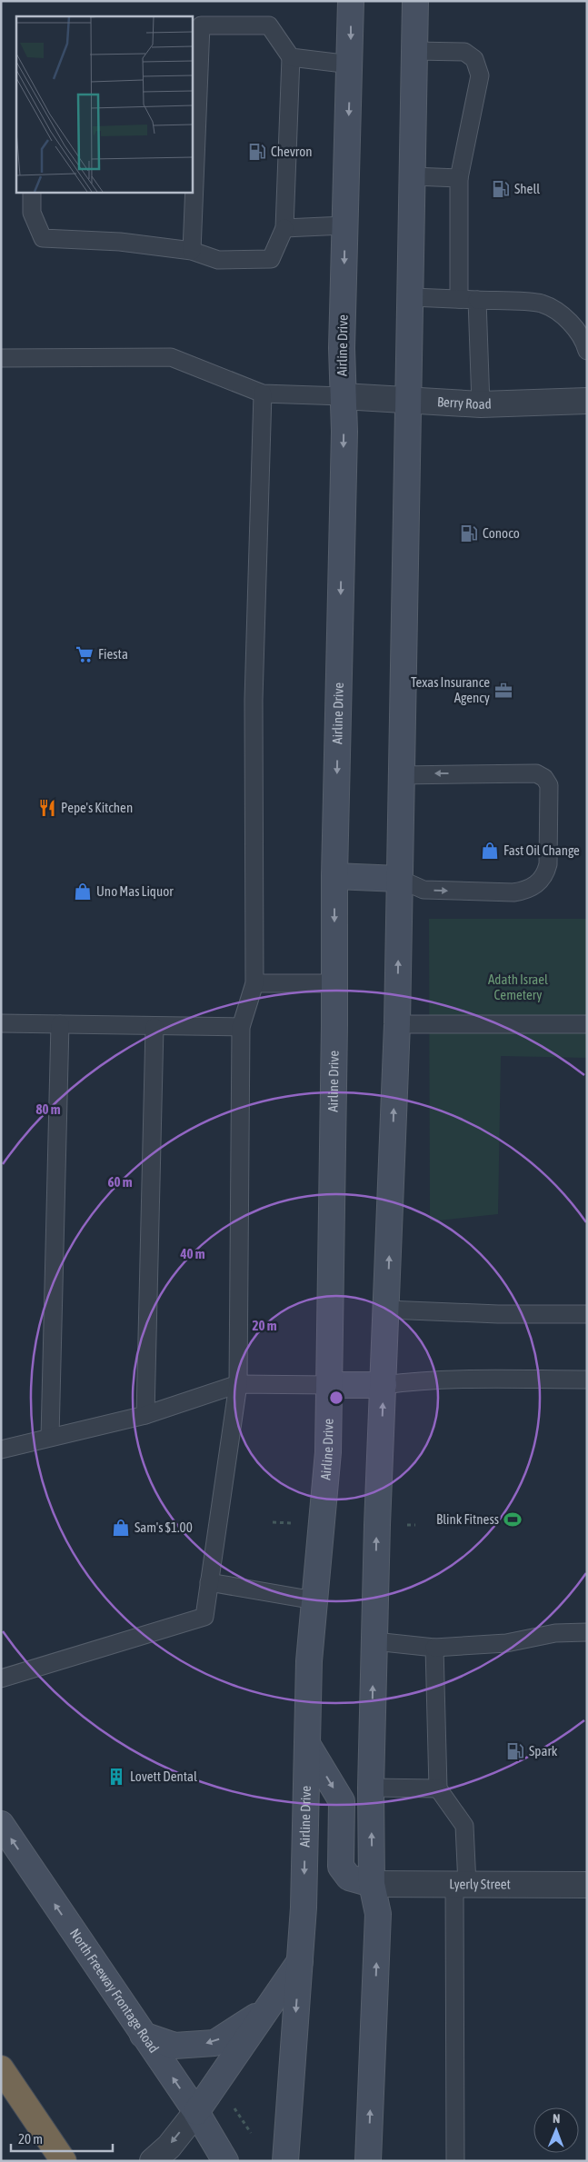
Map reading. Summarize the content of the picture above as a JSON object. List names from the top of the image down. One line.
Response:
{"streets":{"main road":["Airline Drive","North Freeway Frontage Road"],"street":["Berry Road","Lyerly Street"]},"crossings":[["Airline Drive","Berry Road"]],"one_way":["North Freeway Frontage Road"],"parks":["Adath Israel Cemetery"],"places":{"fuel station":["Chevron","Shell","Conoco","Spark"],"supermarket":["Fiesta"],"office":["Texas Insurance Agency"],"restaurant":["Pepe's Kitchen"],"shop":["Fast Oil Change","Uno Mas Liquor","Sam's $1.00"],"sports":["Blink Fitness"],"building":["Lovett Dental"]},"scale_bar":"20 m","north":"top","rings":["80 m","60 m","40 m","20 m"]}
